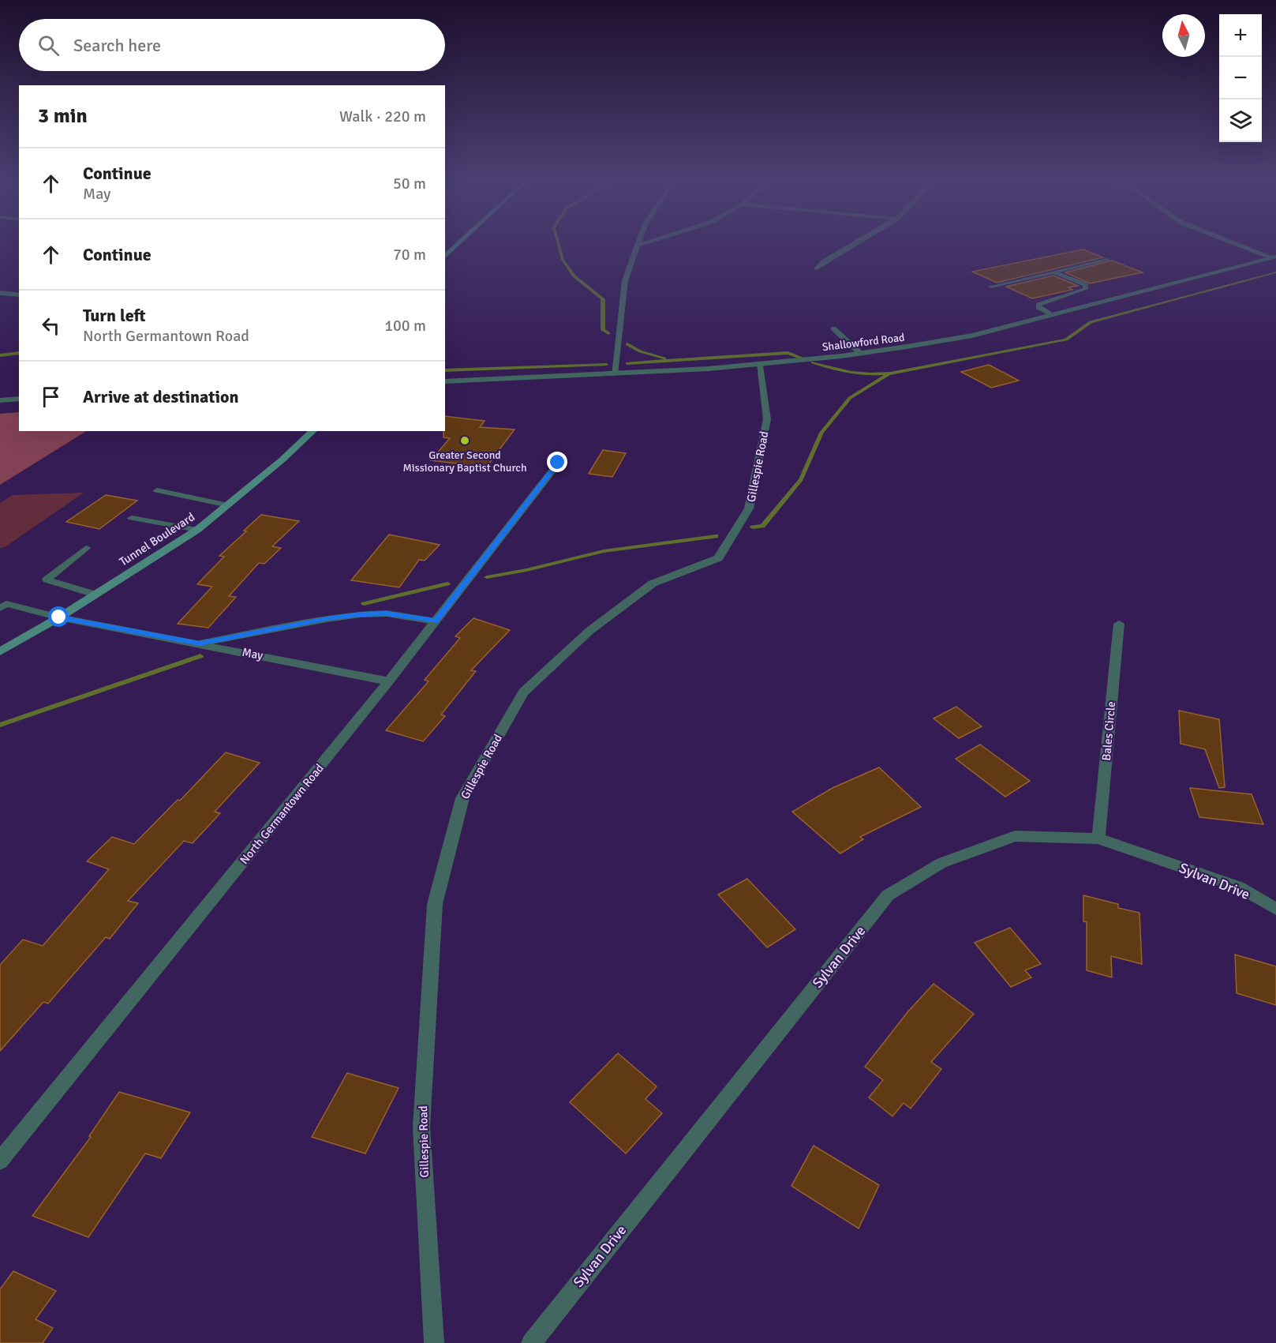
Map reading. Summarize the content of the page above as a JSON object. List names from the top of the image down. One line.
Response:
{"streets":{"main road":["Tunnel Boulevard"],"street":["Shallowford Road","Gillespie Road","May","Bales Circle","North Germantown Road","Sylvan Drive"]},"crossings":[["Shallowford Road","Gillespie Road"],["Tunnel Boulevard","May"],["May","North Germantown Road"],["Bales Circle","Sylvan Drive"]],"places":["Greater Second Missionary Baptist Church"],"north":"top","page":{"map_buttons":["+","−"],"search":"Search here","heading":["3 min","Walk · 220 m"],"list":[["Continue","May","50 m"],["Continue","70 m"],["Turn left","North Germantown Road","100 m"],"Arrive at destination"]}}
